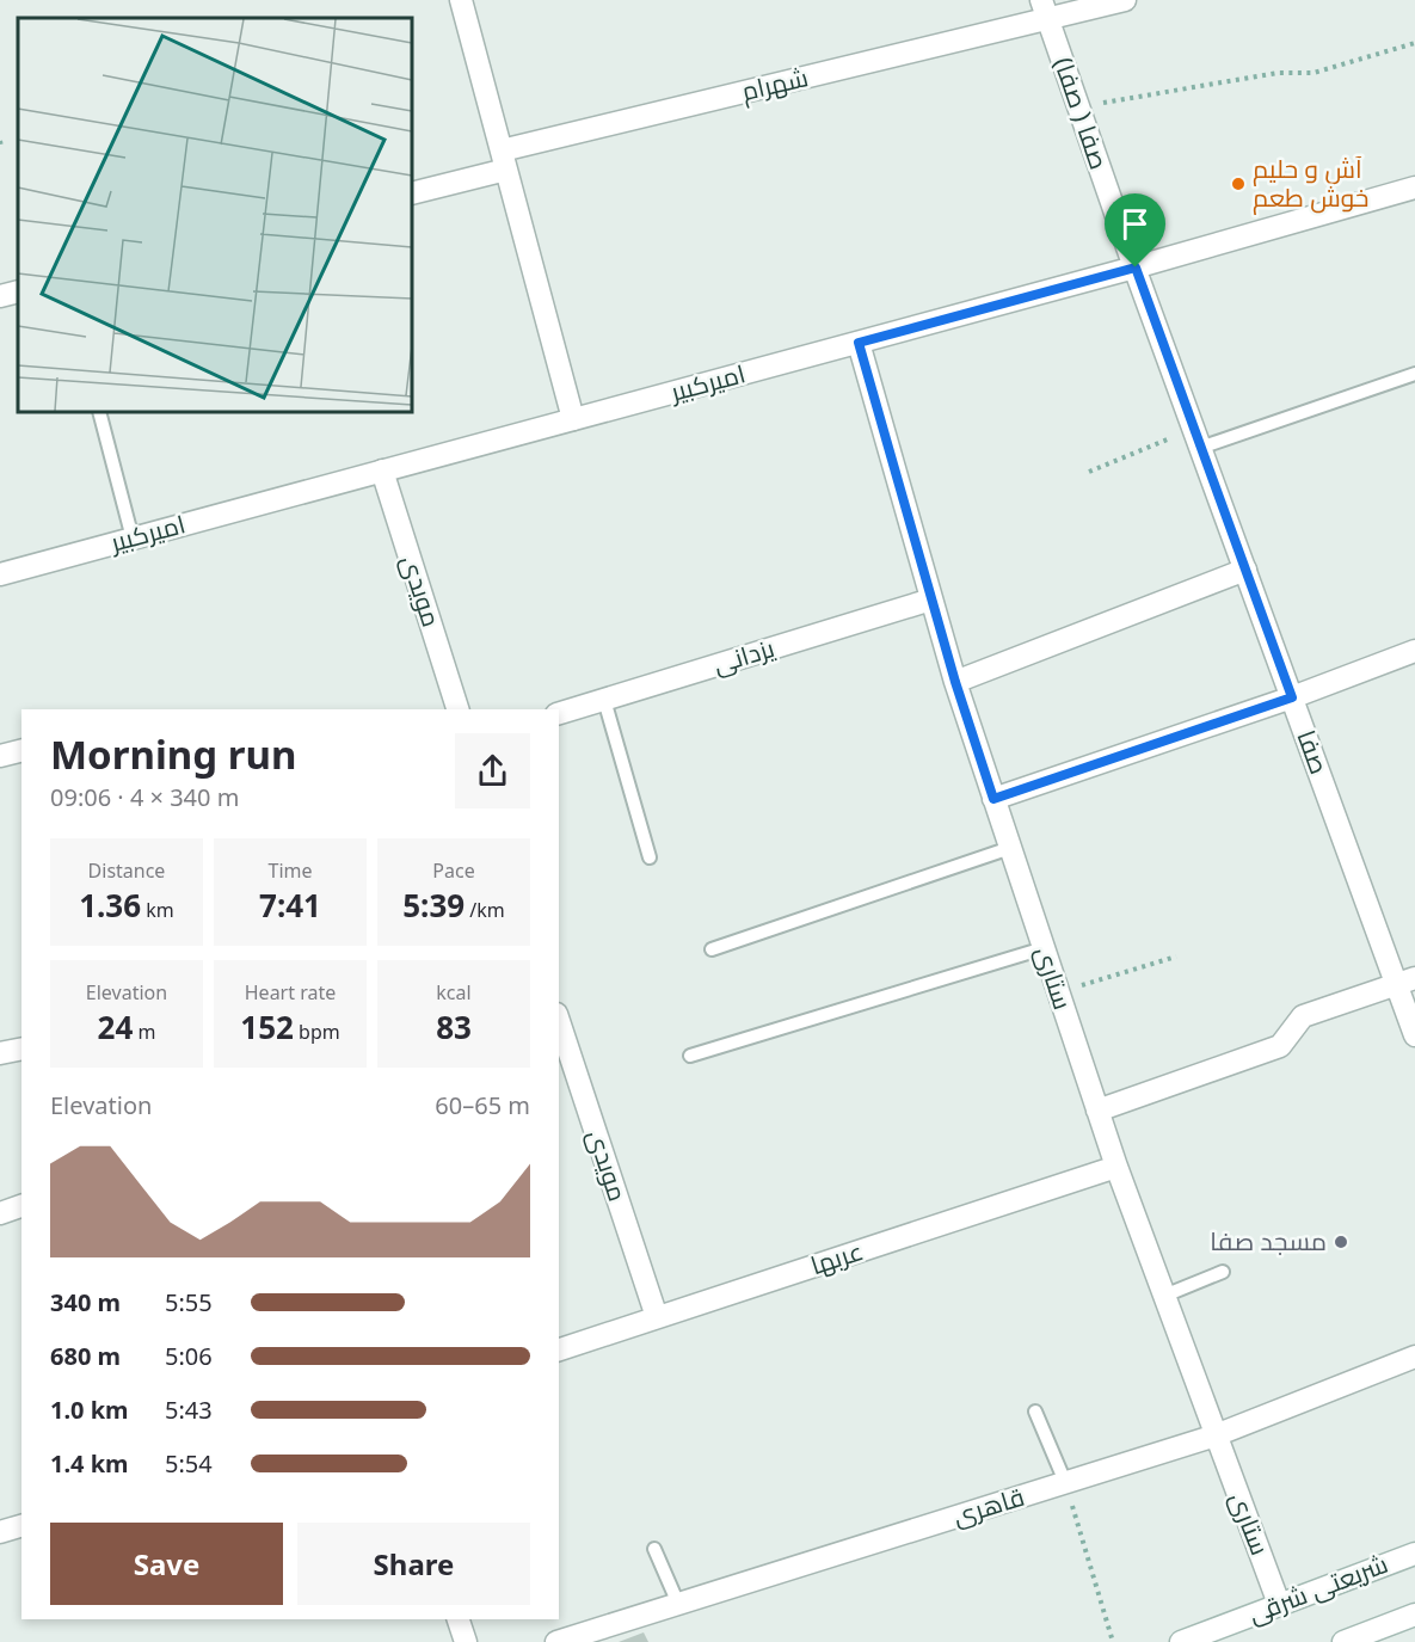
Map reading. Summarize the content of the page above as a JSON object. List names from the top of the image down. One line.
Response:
{"streets":{"street":["شهرام","صفا ( صفا)","امیرکبیر","مویدی","یزدانی","صفا","ستاری","عربها","قاهری","شریعتی شرقی"]},"crossings":[["شهرام","صفا ( صفا)"],["صفا ( صفا)","امیرکبیر"],["صفا ( صفا)","صفا"],["امیرکبیر","مویدی"],["امیرکبیر","صفا"],["امیرکبیر","ستاری"],["مویدی","عربها"],["یزدانی","ستاری"],["ستاری","عربها"],["ستاری","قاهری"],["ستاری","شریعتی شرقی"]],"places":["آش و حلیم خوش طعم","مسجد صفا"],"page":{"heading":["Morning run","09:06 · 4 × 340 m"],"stats":[["Distance","1.36 km"],["Time","7:41"],["Pace","5:39 /km"],["Elevation","24 m"],["Heart rate","152 bpm"],["kcal","83"]],"chart":["Elevation","60–65 m"],"list":[{"name":"340 m","note":"5:55"},{"name":"680 m","note":"5:06"},{"name":"1.0 km","note":"5:43"},{"name":"1.4 km","note":"5:54"}],"buttons":["Save","Share"]}}
